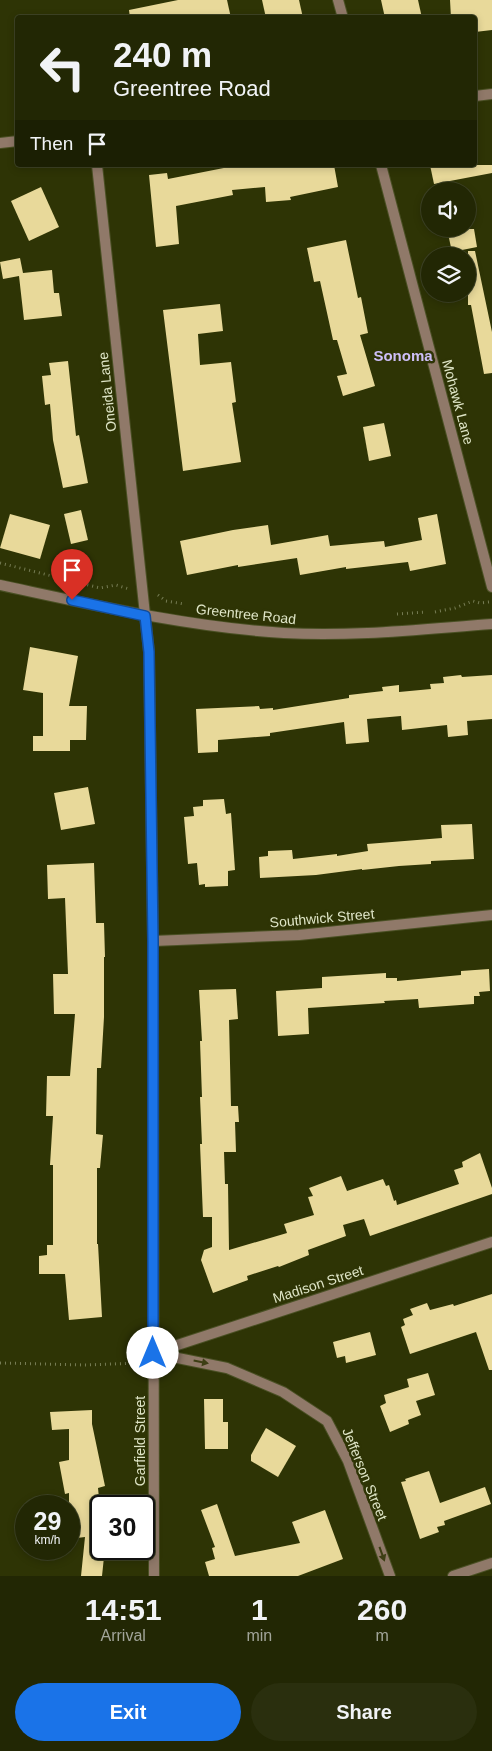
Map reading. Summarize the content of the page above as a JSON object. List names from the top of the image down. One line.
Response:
{"streets":{"street":["Oneida Lane","Mohawk Lane","Greentree Road","Southwick Street","Madison Street","Garfield Street","Jefferson Street"]},"crossings":[["Oneida Lane","Greentree Road"],["Oneida Lane","Garfield Street"],["Greentree Road","Garfield Street"],["Southwick Street","Garfield Street"],["Madison Street","Garfield Street"],["Madison Street","Jefferson Street"],["Garfield Street","Jefferson Street"]],"one_way":["Jefferson Street"],"districts":["Sonoma"],"page":{"turn":["240 m","Greentree Road"],"then":"Then","speed":"29 km/h","limit":"30","eta":["14:51","Arrival","1","min","260","m"],"buttons":["Exit","Share"]}}
